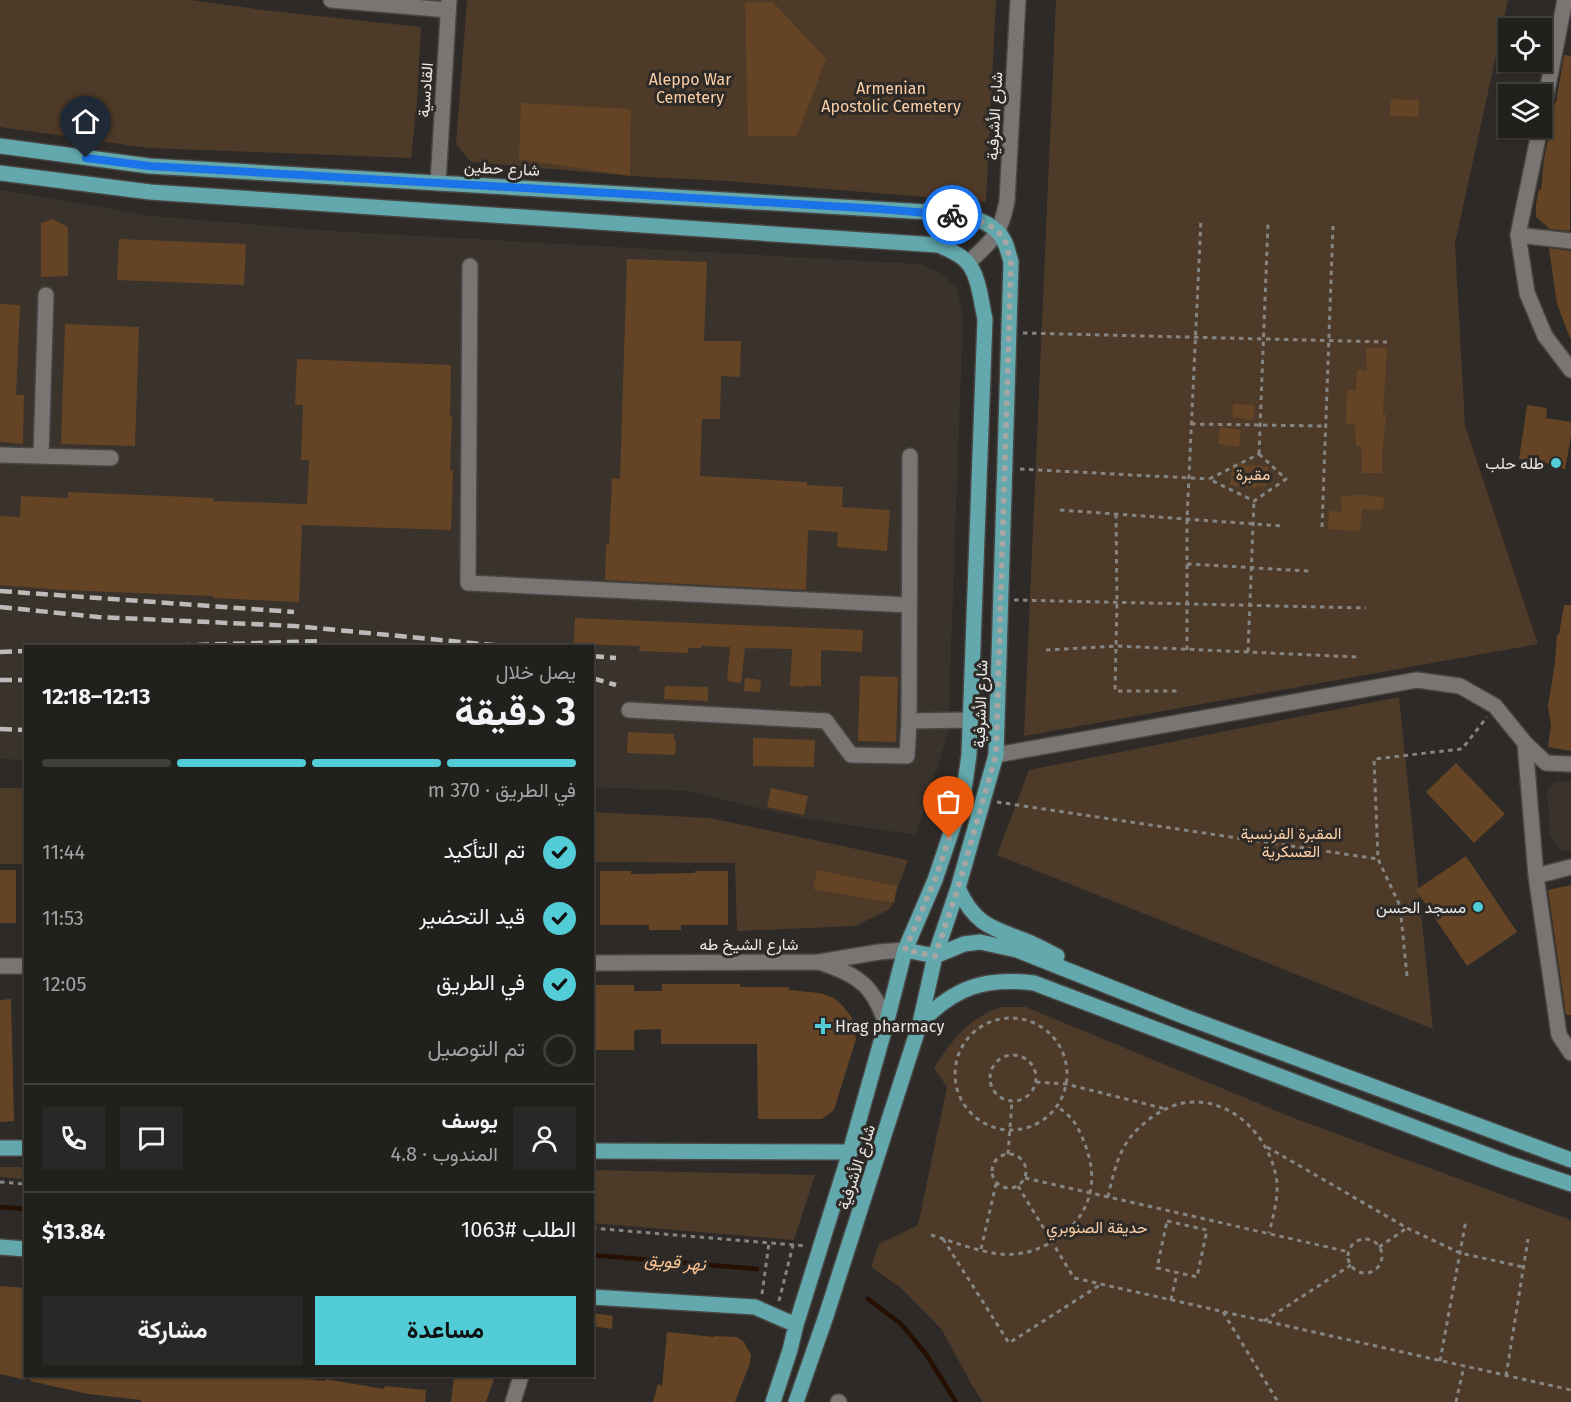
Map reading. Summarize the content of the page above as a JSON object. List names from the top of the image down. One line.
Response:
{"streets":{"main road":["شارع الأشرفية","شارع حطين"],"street":["القادسية","شارع الشيخ طه"]},"crossings":[["القادسية","شارع حطين"],["شارع الأشرفية","شارع حطين"],["شارع الأشرفية","شارع الشيخ طه"]],"water":["نهر قويق"],"parks":["Aleppo War Cemetery","Armenian Apostolic Cemetery","مقبرة","المقبرة الفرنسية العسكرية","حديقة الصنوبري"],"places":{"other":["طله حلب","مسجد الحسن"],"health":["Hrag pharmacy"]},"page":{"heading":["3 دقيقة","يصل خلال","12:13–12:18"],"panel":["يوسف","المندوب · 4.8","الطلب #1063","$13.84"],"bar":"في الطريق · 370 m","list":[["تم التأكيد","11:44"],["قيد التحضير","11:53"],["في الطريق","12:05"],"تم التوصيل"],"buttons":["مساعدة","مشاركة"]}}
